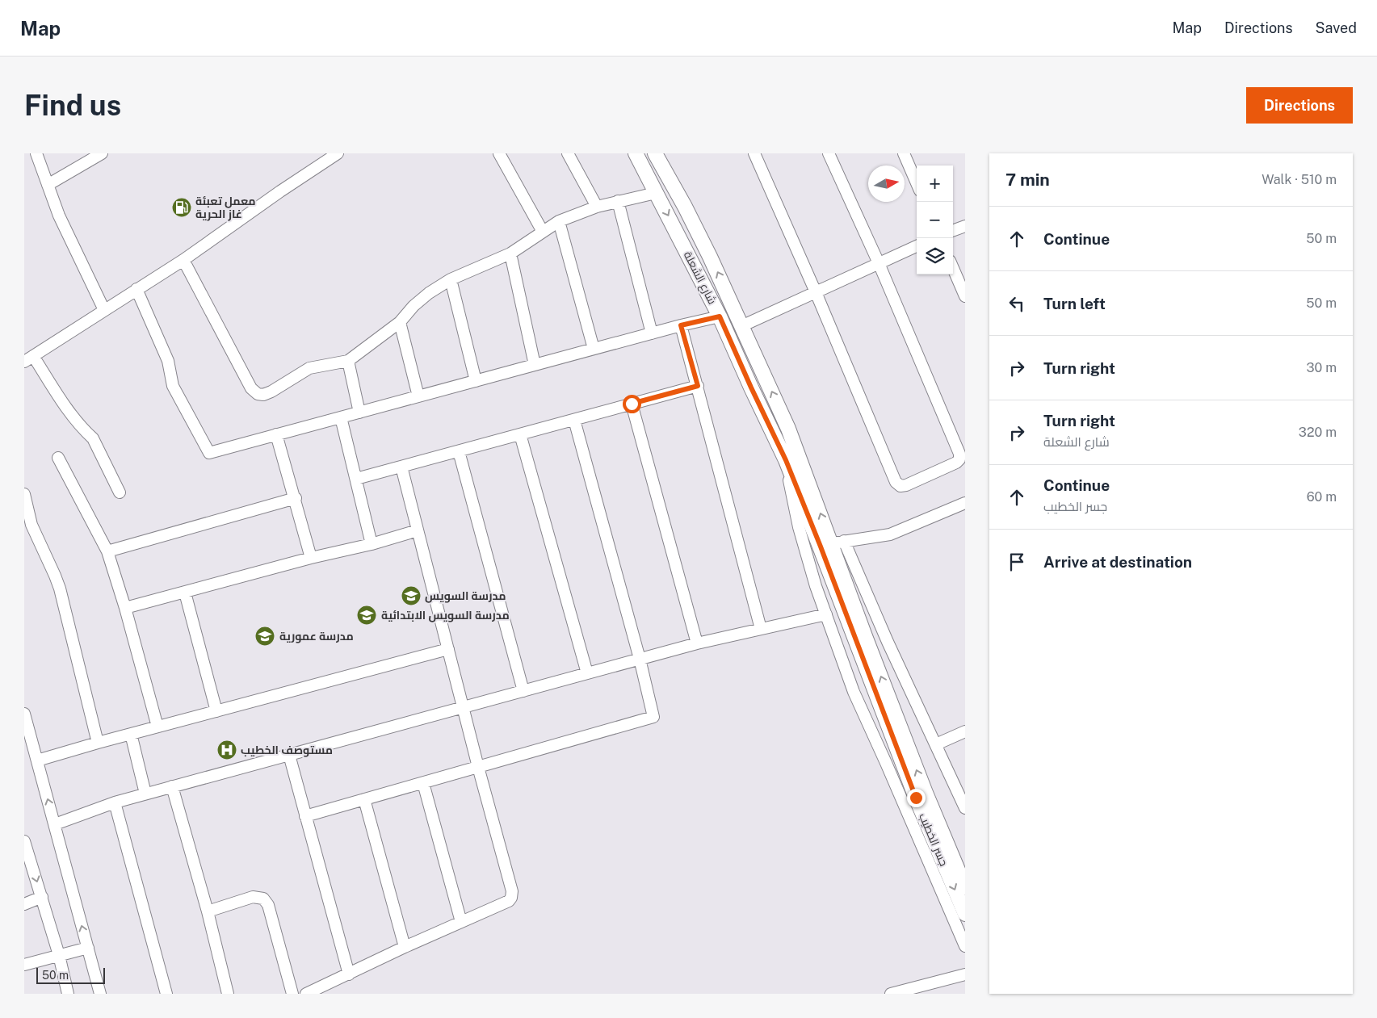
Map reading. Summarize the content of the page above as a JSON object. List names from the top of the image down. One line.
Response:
{"streets":{"main road":["شارع الشعلة","جسر الخطيب"]},"crossings":[["شارع الشعلة","جسر الخطيب"]],"places":{"fuel station":["معمل تعبئة غاز الحرية"],"school or university":["مدرسة السويس","مدرسة السويس الابتدائية","مدرسة عمورية"],"hospital":["مستوصف الخطيب"]},"scale_bar":"50 m","north":"right","page":{"header":"Map","nav":["Map","Directions","Saved"],"buttons":"Directions","title":"Find us","heading":["7 min","Walk · 510 m"],"map_buttons":["+","−"],"list":[["Continue","50 m"],["Turn left","50 m"],["Turn right","30 m"],["Turn right","شارع الشعلة","320 m"],["Continue","جسر الخطيب","60 m"],"Arrive at destination"],"scale":"50 m"}}
